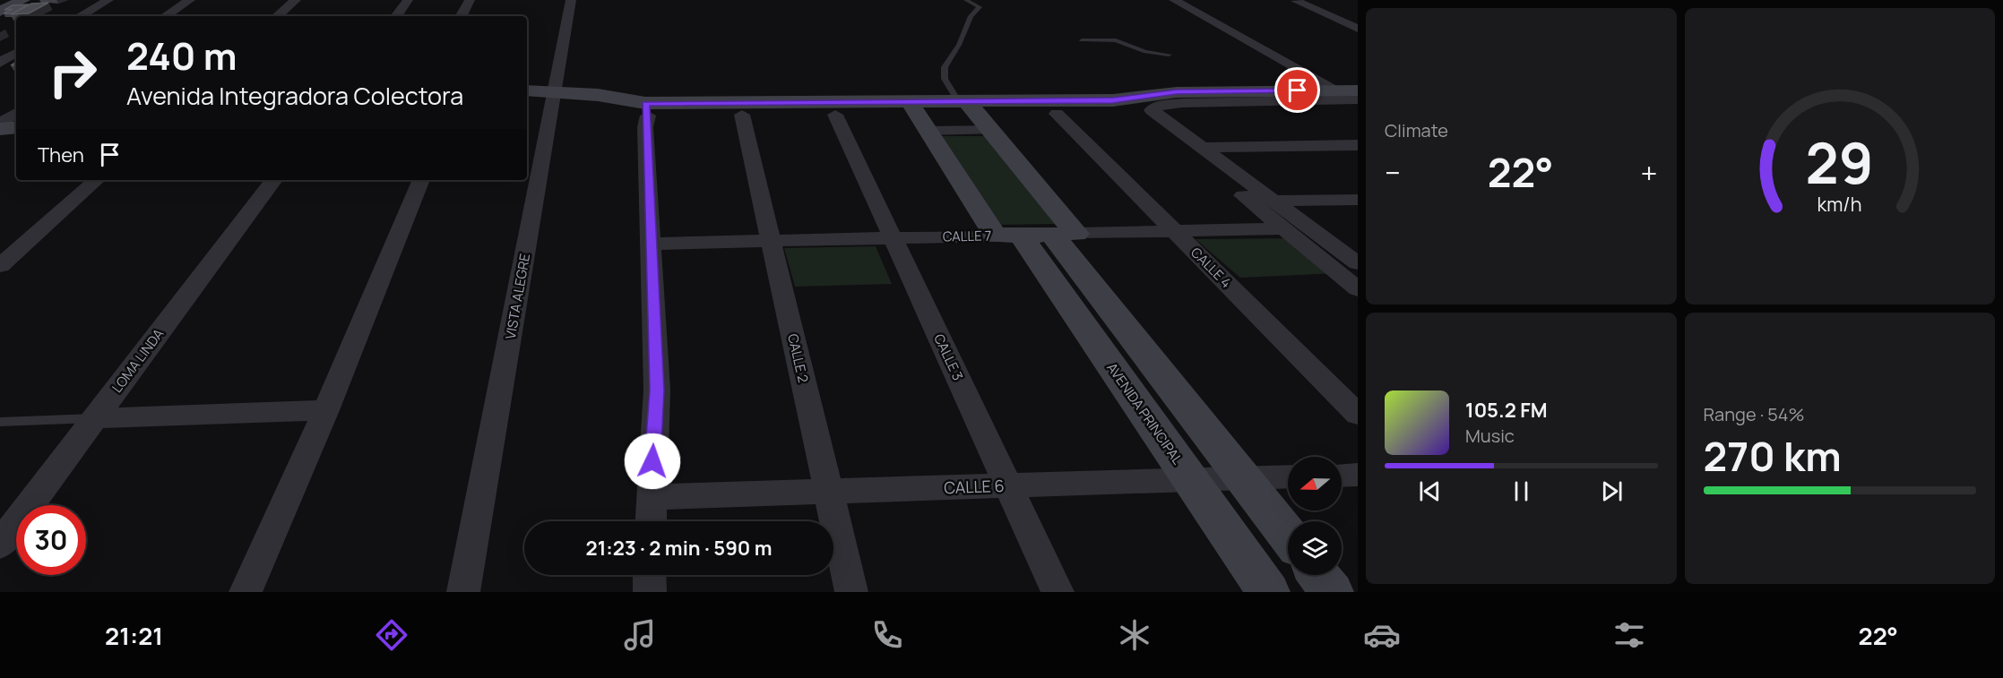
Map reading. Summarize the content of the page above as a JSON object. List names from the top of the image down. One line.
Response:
{"streets":{"street":["CALLE 7","CALLE 4","VISTA ALEGRE","CALLE 3","CALLE 2","LOMA LINDA","AVENIDA PRINCIPAL","CALLE 6"]},"crossings":[["CALLE 7","CALLE 4"],["CALLE 7","CALLE 3"],["CALLE 7","CALLE 2"],["CALLE 7","AVENIDA PRINCIPAL"],["CALLE 3","CALLE 6"],["CALLE 2","CALLE 6"],["AVENIDA PRINCIPAL","CALLE 6"]],"north":"left","page":{"tile":["Climate",["Range · 54%","270 km"]],"turn":["240 m","Avenida Integradora Colectora"],"then":"Then","heat":["−","22°","+"],"song":["105.2 FM","Music"],"limit":"30","trip":"21:23 · 2 min · 590 m","tabs":["21:21","22°"],"gauge":["29","km/h"]}}
